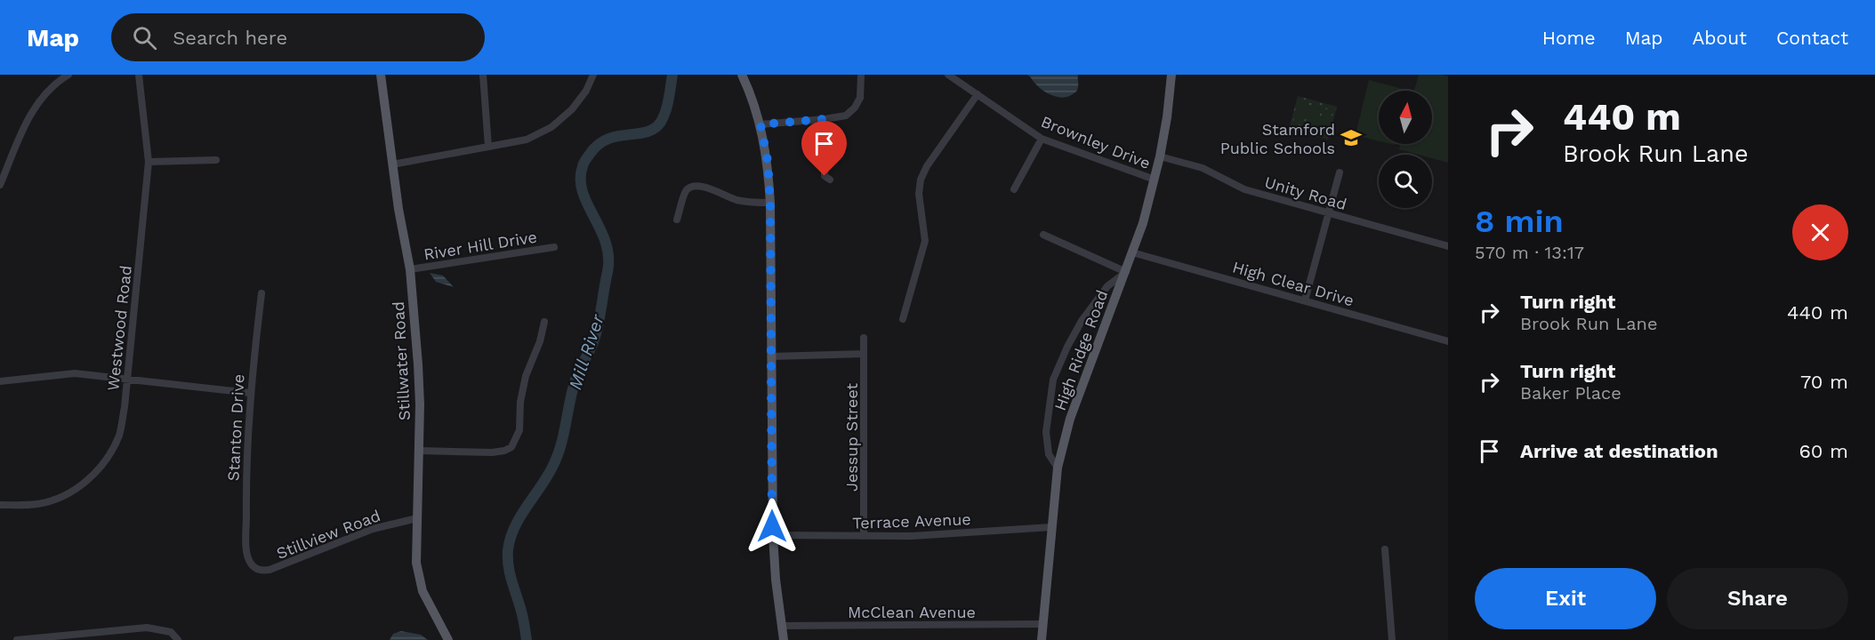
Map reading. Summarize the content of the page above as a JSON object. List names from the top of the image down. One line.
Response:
{"streets":{"main road":["High Ridge Road","Stillwater Road"],"street":["Brownley Drive","Unity Road","River Hill Drive","High Clear Drive","Westwood Road","Stanton Drive","Jessup Street","Terrace Avenue","Stillview Road","McClean Avenue"]},"crossings":[["Brownley Drive","High Ridge Road"],["Unity Road","High Ridge Road"],["River Hill Drive","Stillwater Road"],["High Clear Drive","High Ridge Road"],["High Ridge Road","Terrace Avenue"],["High Ridge Road","McClean Avenue"],["Stillwater Road","Stillview Road"],["Stanton Drive","Stillview Road"],["Jessup Street","Terrace Avenue"]],"water":["Mill River"],"places":{"school or university":["Stamford Public Schools"]},"north":"top","page":{"header":"Map","search":"Search here","nav":["Home","Map","About","Contact"],"turn":["440 m","Brook Run Lane"],"heading":["8 min","570 m · 13:17"],"list":[{"name":"Turn right","note":"Brook Run Lane","value":"440 m"},{"name":"Turn right","note":"Baker Place","value":"70 m"},{"name":"Arrive at destination","value":"60 m"}],"buttons":["Exit","Share"]}}
